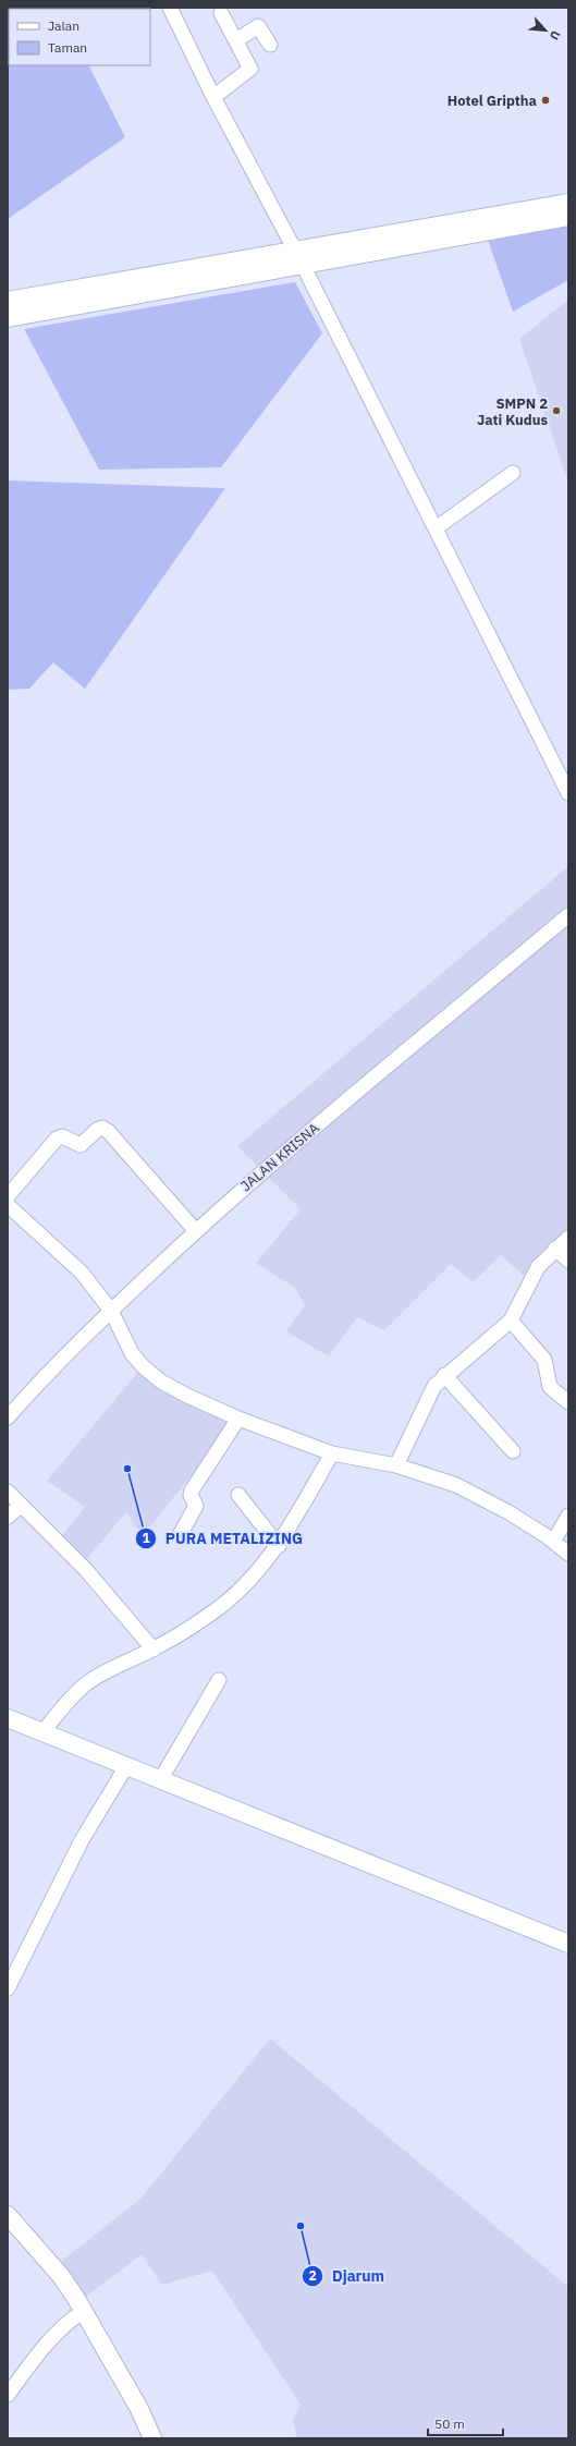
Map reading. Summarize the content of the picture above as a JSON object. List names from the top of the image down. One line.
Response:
{"streets":{"street":["JALAN KRISNA"]},"places":["Hotel Griptha","SMPN 2 Jati Kudus","PURA METALIZING","Djarum"],"legend":["Jalan","Taman"],"scale_bar":"50 m","north":"bottom right"}
